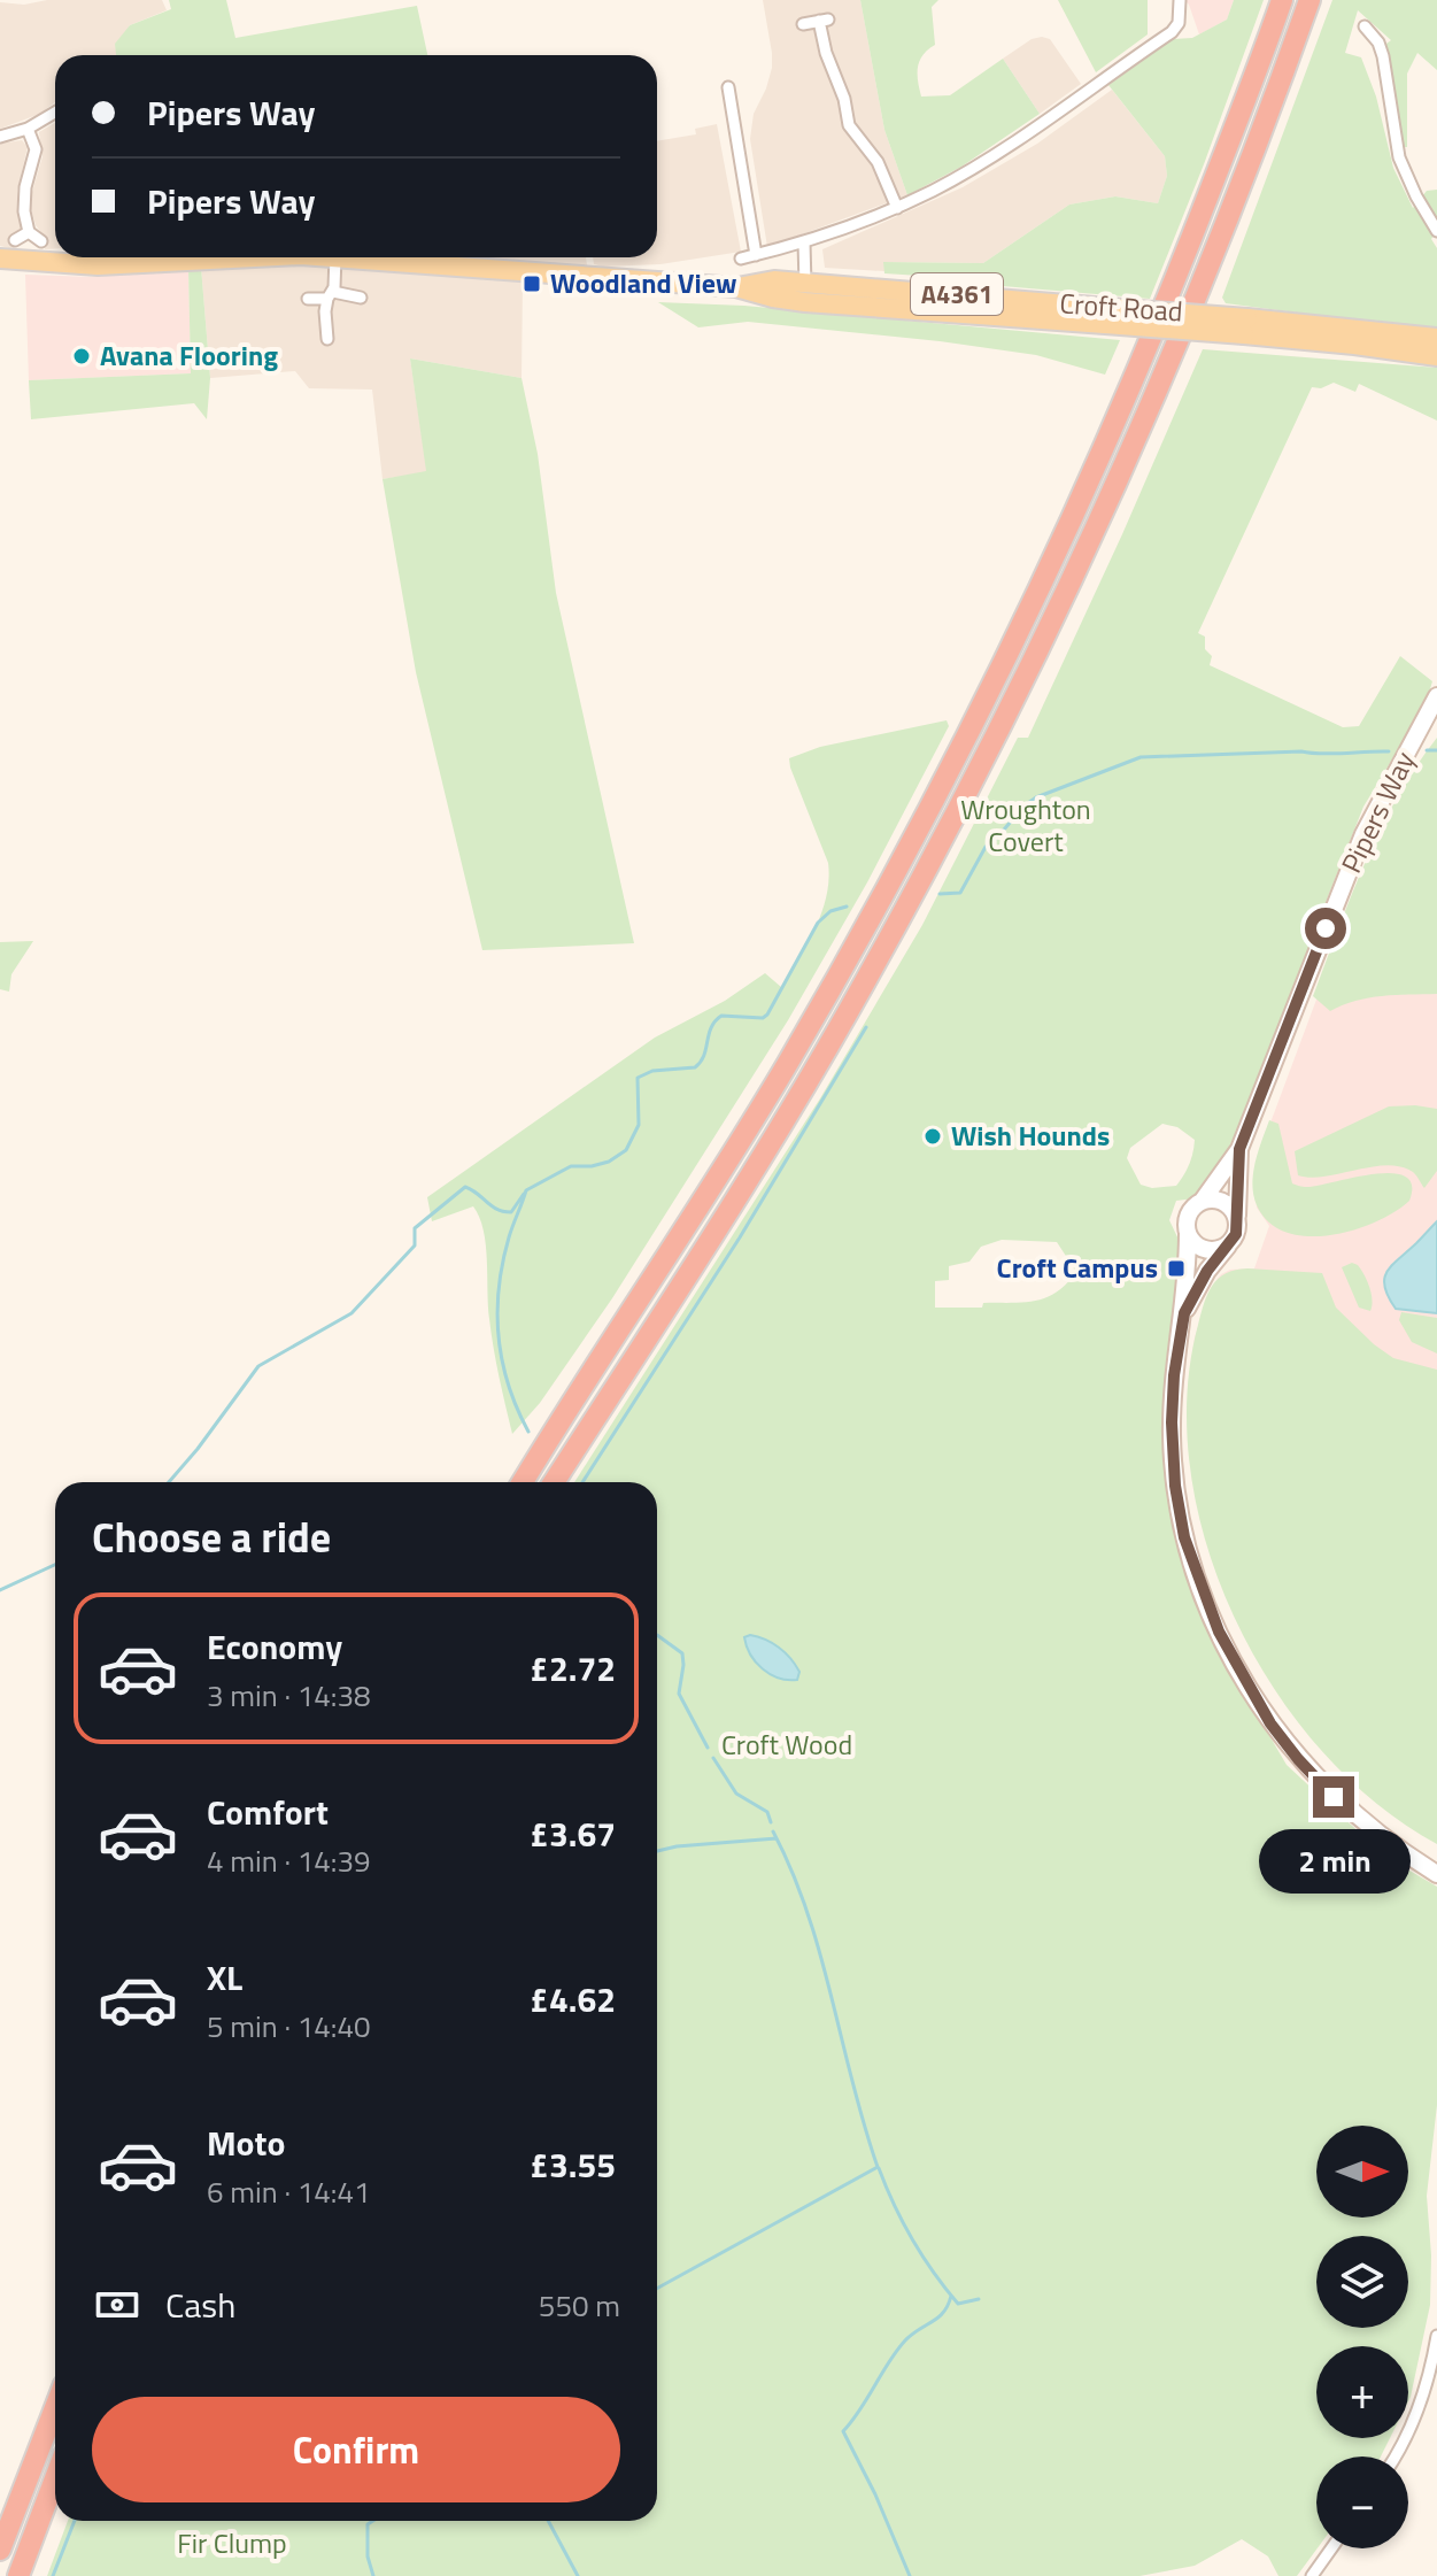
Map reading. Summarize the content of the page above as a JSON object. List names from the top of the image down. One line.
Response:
{"streets":{"main road":["A4361","Croft Road","Pipers Way"]},"crossings":[["A4361","Croft Road"]],"parks":["Wroughton Covert","Croft Wood","Fir Clump"],"places":{"transit":["Woodland View","Croft Campus"],"other":["Avana Flooring","Wish Hounds"]},"north":"right","page":{"banner":["Pipers Way","Pipers Way"],"heading":"Choose a ride","list":[{"name":"Economy","note":"3 min · 14:38","value":"£2.72"},{"name":"Comfort","note":"4 min · 14:39","value":"£3.67"},{"name":"XL","note":"5 min · 14:40","value":"£4.62"},{"name":"Moto","note":"6 min · 14:41","value":"£3.55"}],"bubble":"2 min","map_buttons":["+","−"],"pay":["Cash","550 m"],"buttons":"Confirm"}}
